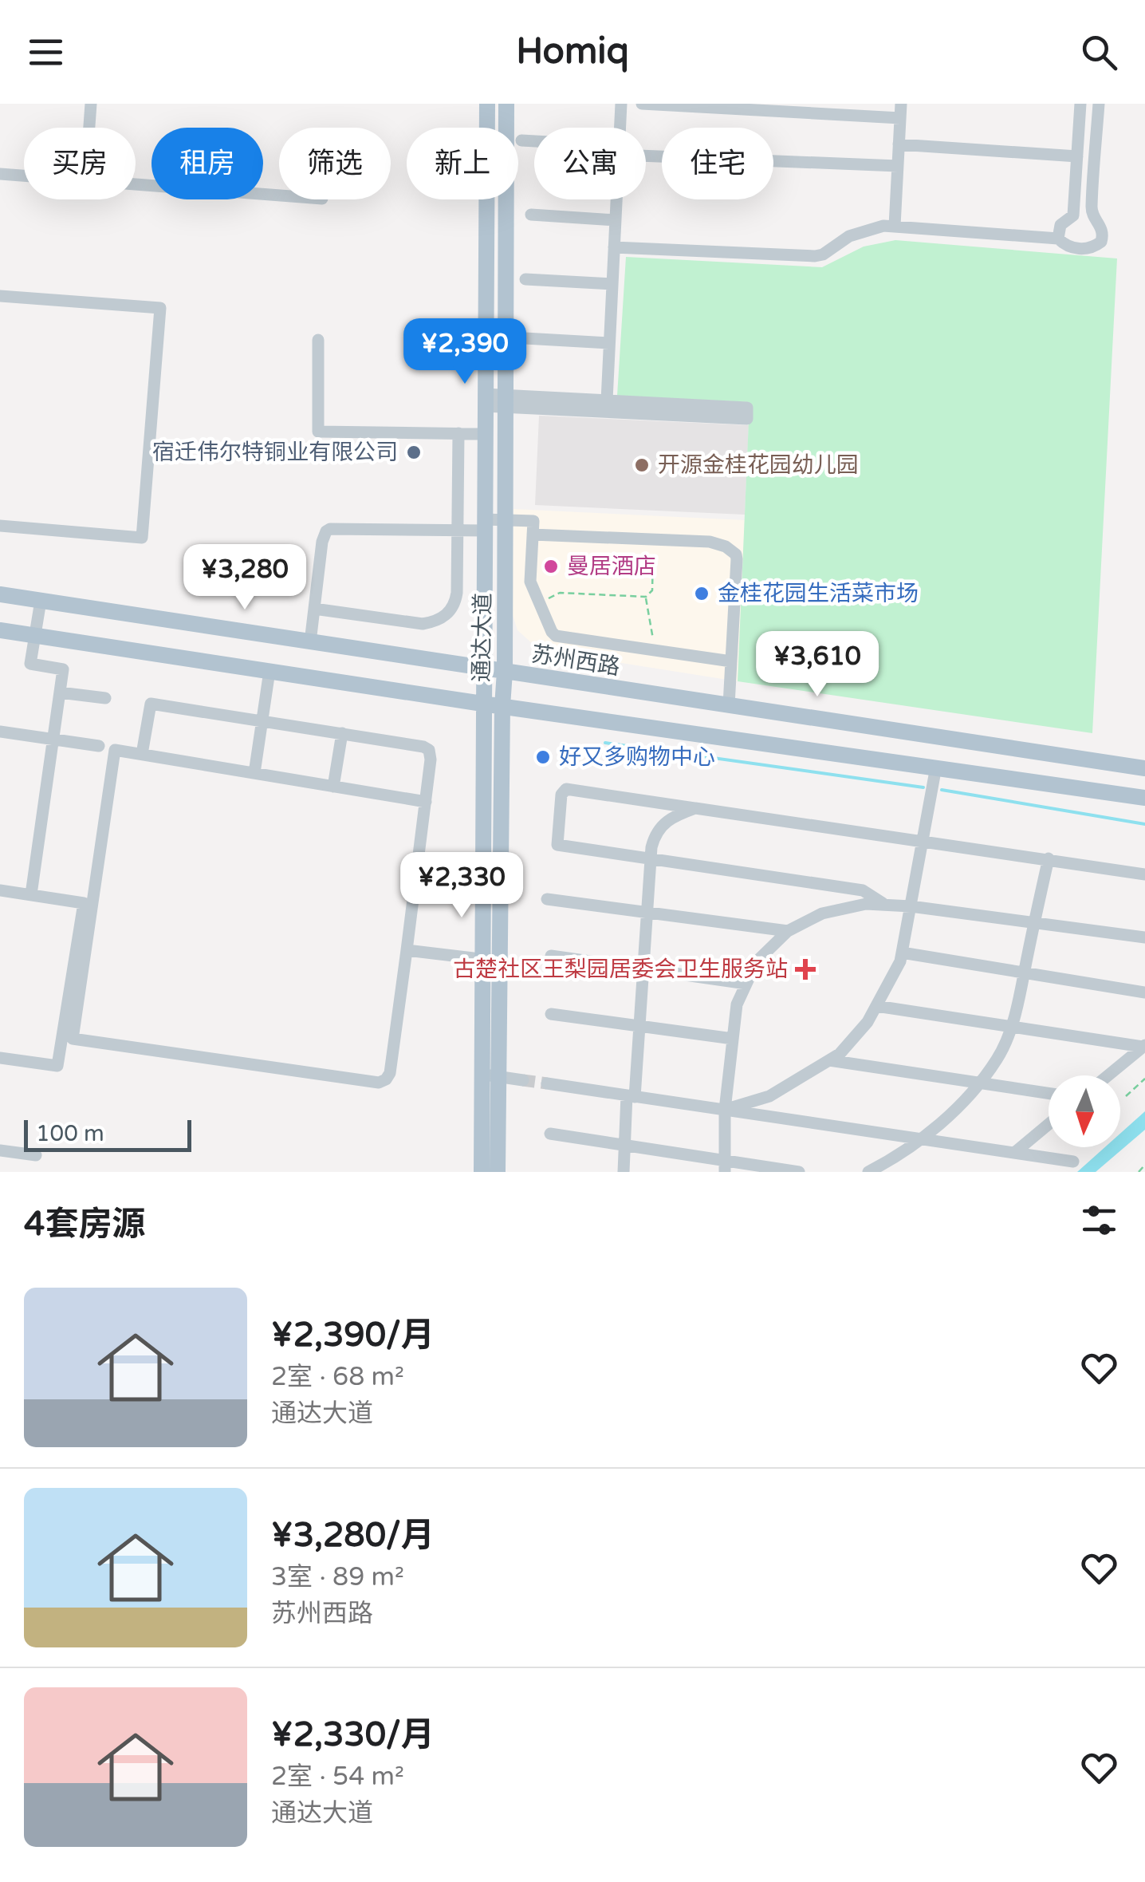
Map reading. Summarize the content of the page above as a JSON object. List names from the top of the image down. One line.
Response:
{"streets":{"main road":["通达大道","苏州西路"]},"crossings":[["通达大道","苏州西路"]],"places":{"other":["宿迁伟尔特铜业有限公司","开源金桂花园幼儿园","曼居酒店","金桂花园生活菜市场","好又多购物中心"],"health":["古楚社区王梨园居委会卫生服务站"]},"scale_bar":"100 m","north":"bottom","page":{"header":"Homiq","chip":["买房","租房","筛选","新上","公寓","住宅"],"price":["¥2,390","¥3,280","¥3,610","¥2,330"],"scale":"100 m","heading":"4套房源","list":[{"name":"¥2,390/月","note":"2室 · 68 m² · 通达大道"},{"name":"¥3,280/月","note":"3室 · 89 m² · 苏州西路"},{"name":"¥2,330/月","note":"2室 · 54 m² · 通达大道"}]}}
